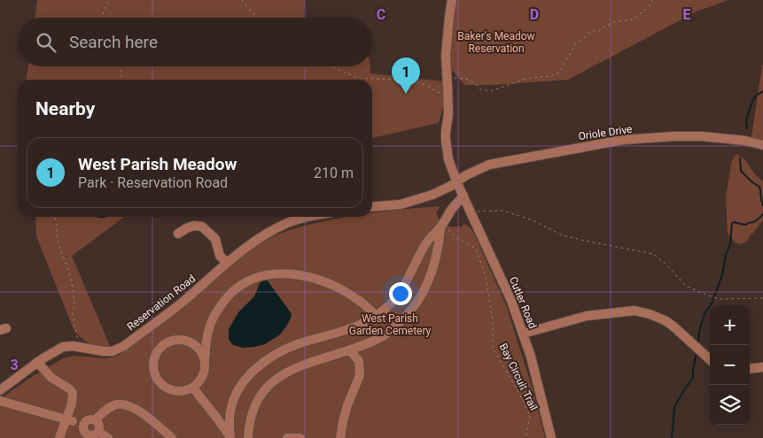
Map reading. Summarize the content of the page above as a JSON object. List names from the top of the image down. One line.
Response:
{"streets":{"street":["Oriole Drive","Reservation Road","Cutler Road"],"path":["Bay Circuit Trail"]},"crossings":[["Oriole Drive","Cutler Road"]],"parks":["Baker's Meadow Reservation","West Parish Garden Cemetery"],"page":{"search":"Search here","pins":"1","heading":"Nearby","list":[{"mark":"1","name":"West Parish Meadow","note":"Park · Reservation Road","value":"210 m"}],"map_buttons":["+","−"]},"grid":{"columns":["C","D","E"],"rows":["3"]}}
